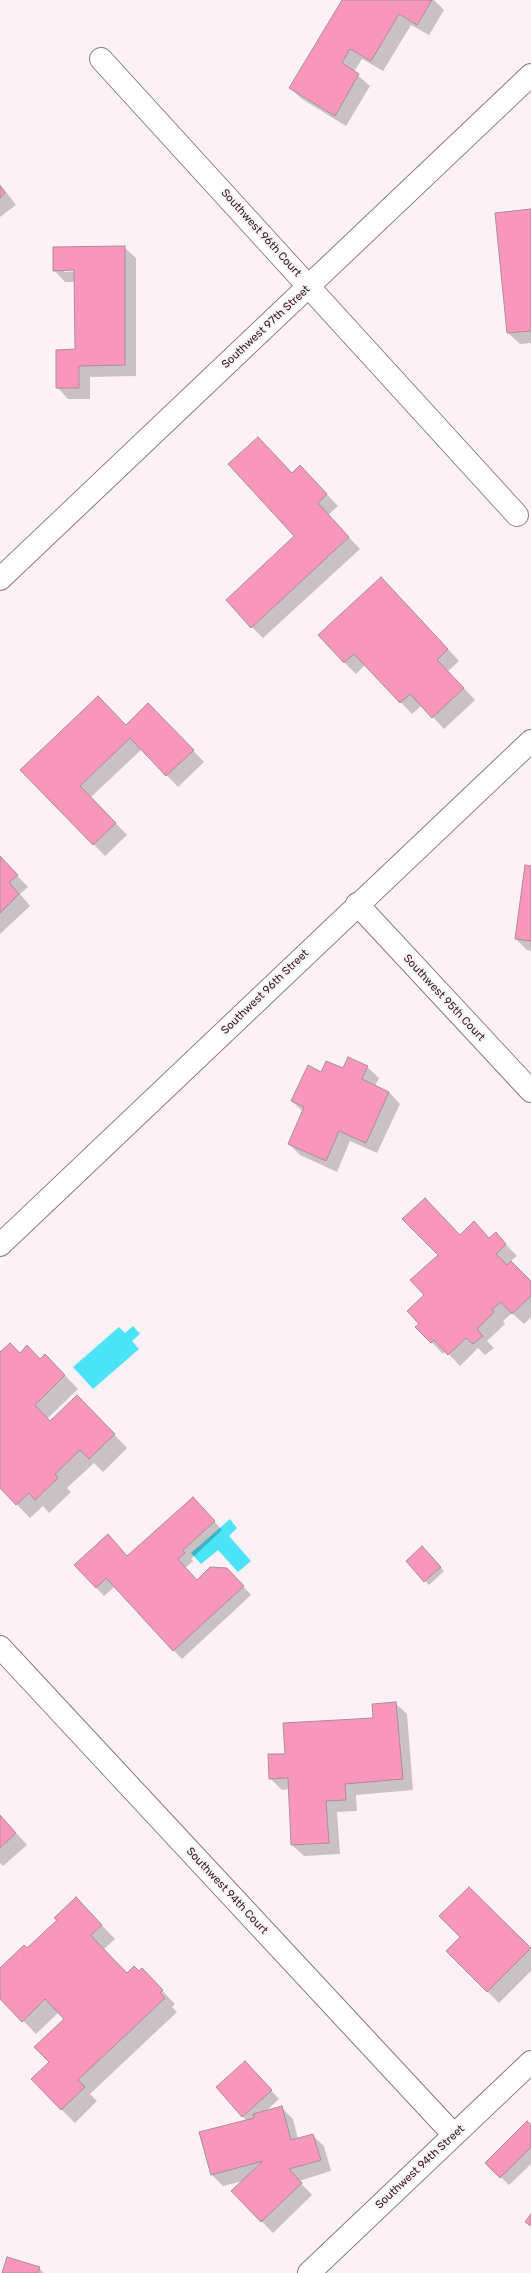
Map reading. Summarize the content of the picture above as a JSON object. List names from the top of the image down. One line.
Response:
{"streets":{"street":["Southwest 96th Court","Southwest 97th Street","Southwest 96th Street","Southwest 95th Court","Southwest 94th Court","Southwest 94th Street"]},"crossings":[["Southwest 96th Court","Southwest 97th Street"],["Southwest 96th Street","Southwest 95th Court"],["Southwest 94th Court","Southwest 94th Street"]]}
